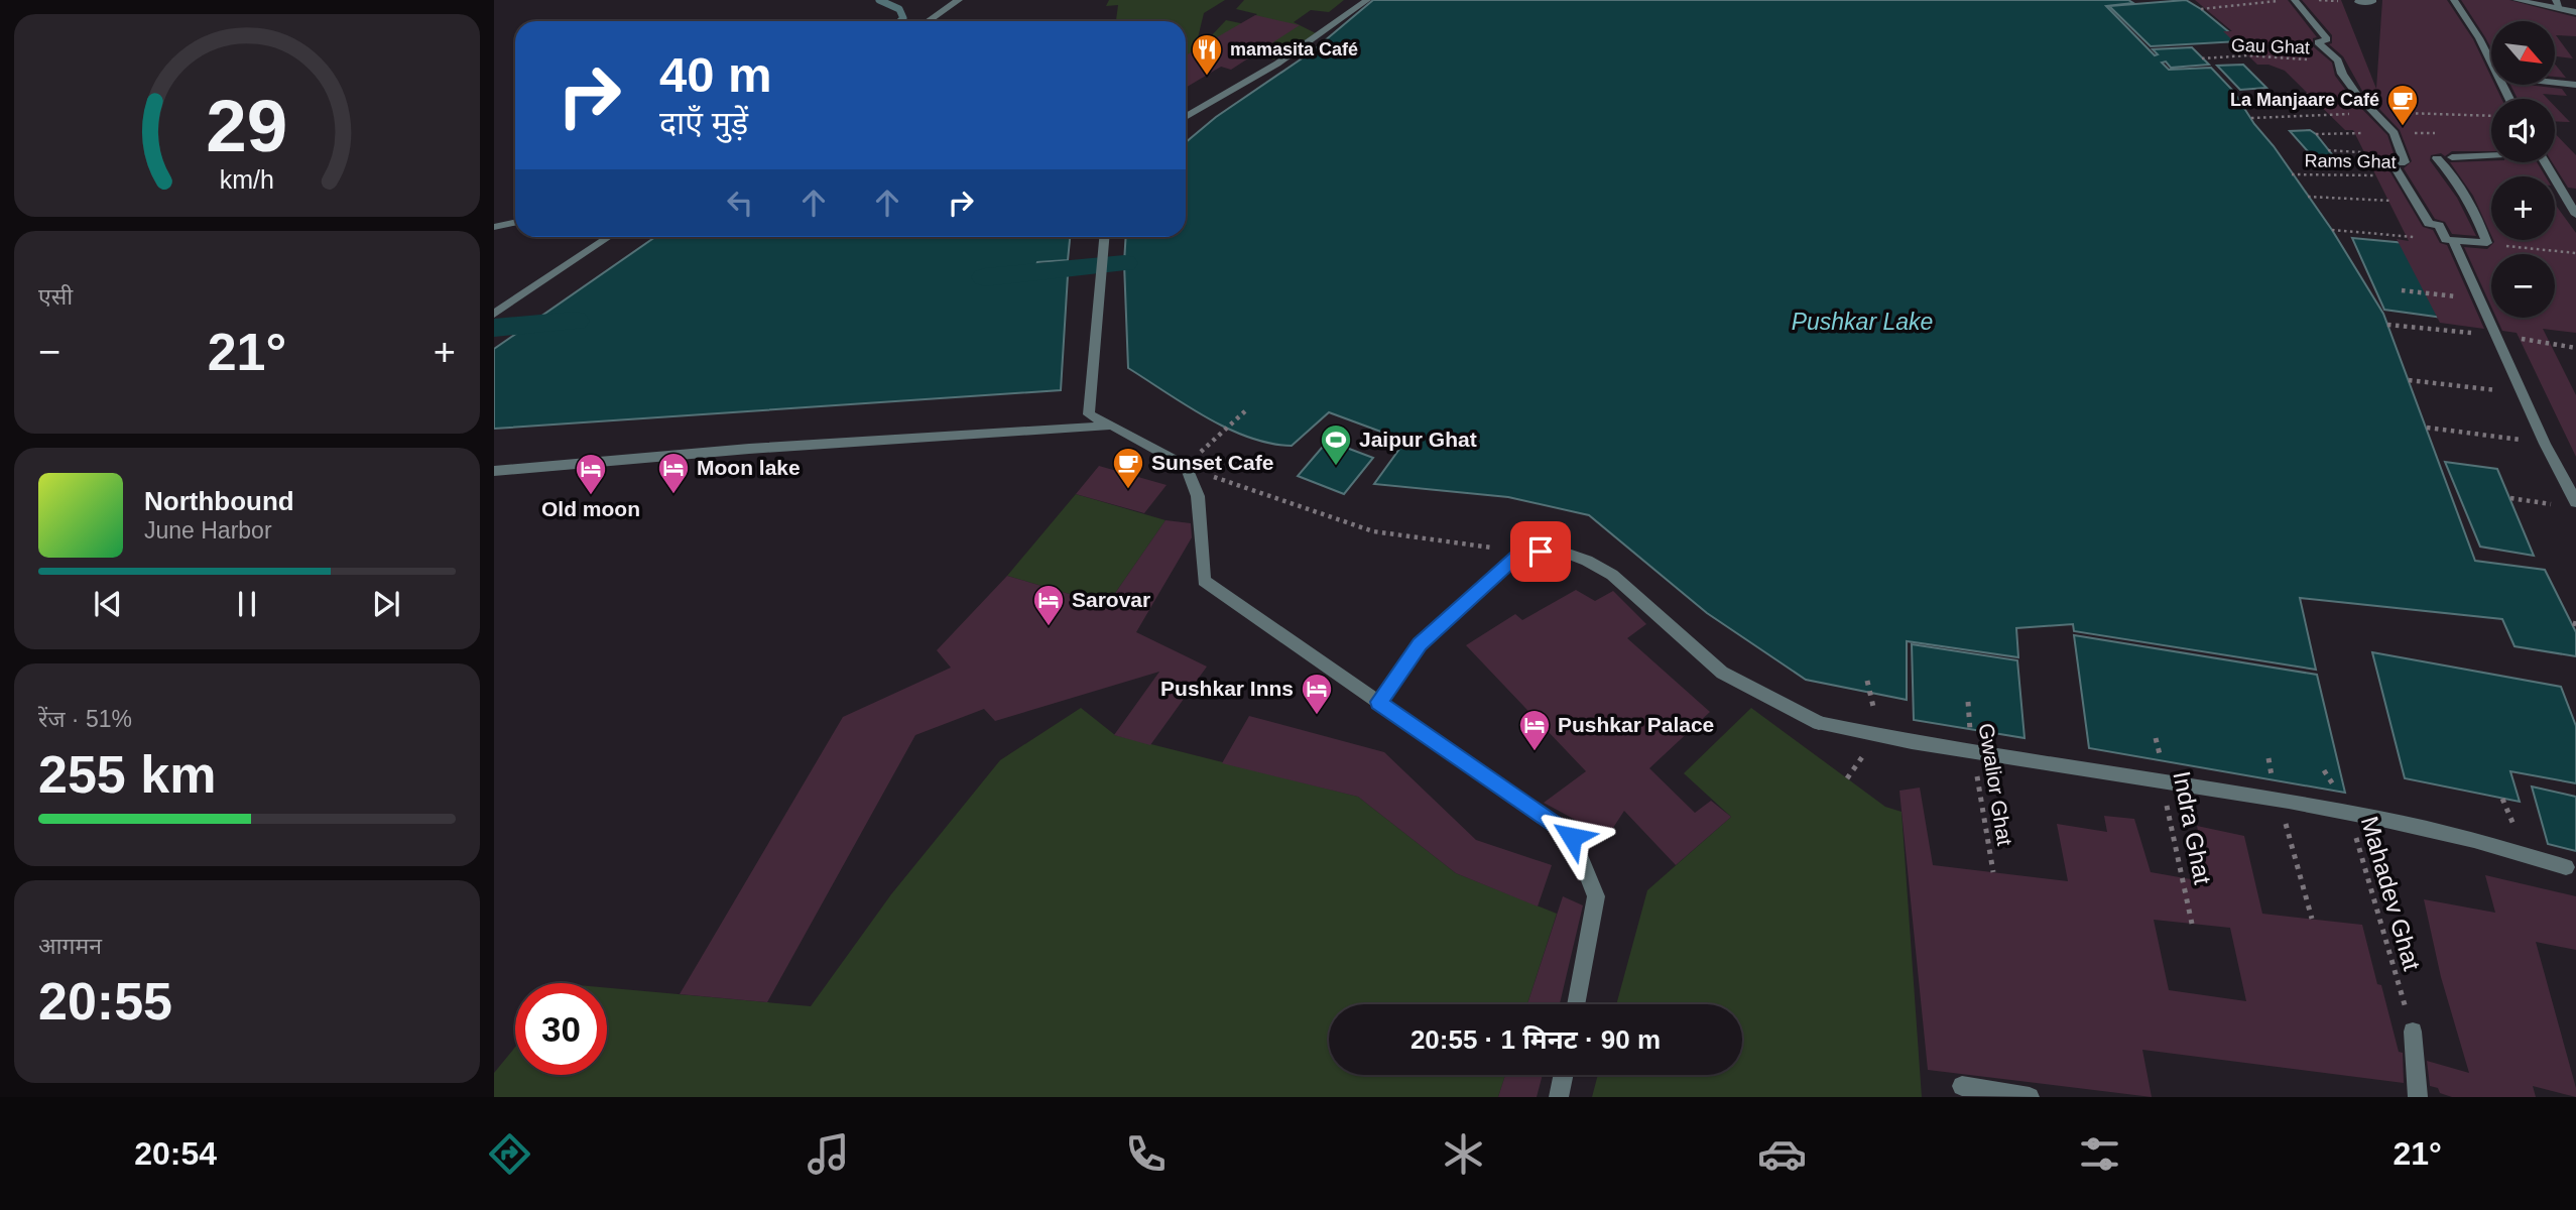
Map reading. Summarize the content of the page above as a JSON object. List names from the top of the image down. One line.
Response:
{"streets":{"path":["Gau Ghat","Rams Ghat","Gwalior Ghat","Indra Ghat","Mahadev Ghat"]},"water":["Pushkar Lake"],"places":{"restaurant":["mamasita Café"],"cafe":["La Manjaare Café","Sunset Cafe"],"sports":["Jaipur Ghat"],"hotel":["Moon lake","Old moon","Sarovar","Pushkar Inns","Pushkar Palace"]},"north":"bottom right","page":{"map_buttons":["+","−"],"turn":["40 m","दाएँ मुड़ें"],"tile":["एसी",["रेंज · 51%","255 km"],["आगमन","20:55"]],"heat":["−","21°","+"],"song":["Northbound","June Harbor"],"limit":"30","trip":"20:55 · 1 मिनट · 90 m","tabs":["20:54","21°"],"gauge":["29","km/h"]}}
